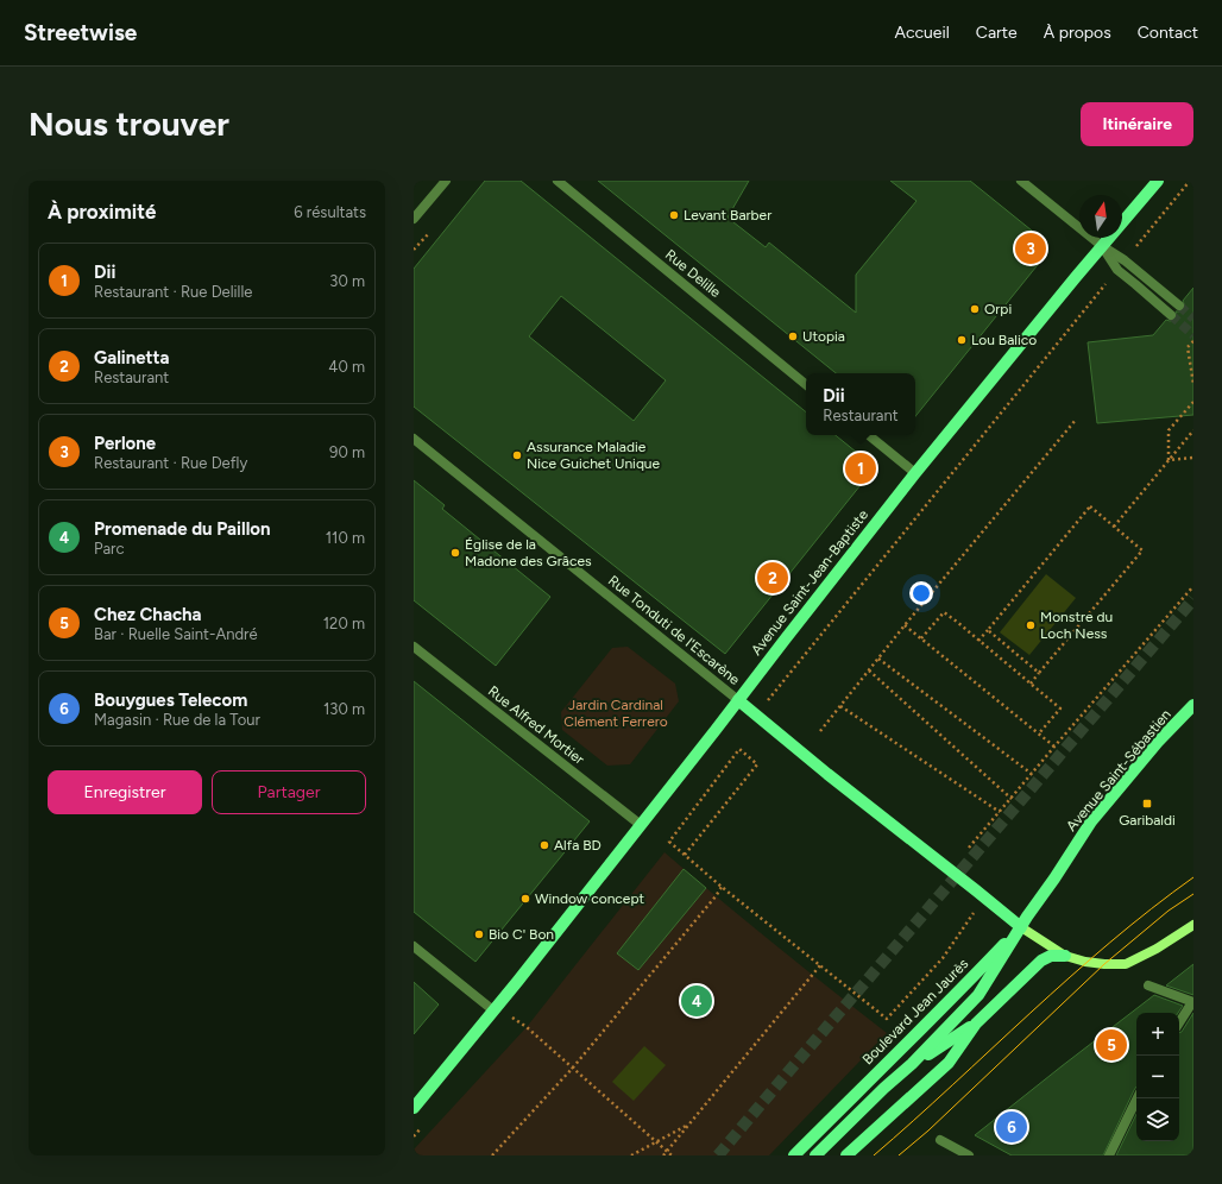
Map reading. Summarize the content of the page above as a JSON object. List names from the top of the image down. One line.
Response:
{"streets":{"main road":["Avenue Saint-Jean-Baptiste","Avenue Saint-Sébastien","Boulevard Jean Jaurès"],"street":["Rue Delille","Rue Tonduti de l'Escarène","Rue Alfred Mortier"]},"crossings":[["Avenue Saint-Jean-Baptiste","Rue Tonduti de l'Escarène"],["Avenue Saint-Jean-Baptiste","Rue Alfred Mortier"],["Avenue Saint-Sébastien","Boulevard Jean Jaurès"]],"parks":["Jardin Cardinal Clément Ferrero"],"places":{"other":["Levant Barber","Orpi","Utopia","Lou Balico","Assurance Maladie Nice Guichet Unique","Église de la Madone des Grâces","Monstre du Loch Ness","Alfa BD","Window concept","Bio C' Bon"],"transit":["Garibaldi"]},"north":"top","page":{"header":"Streetwise","nav":["Accueil","Carte","À propos","Contact"],"buttons":["Itinéraire",["Enregistrer","Partager"]],"title":"Nous trouver","heading":["À proximité","6 résultats"],"pins":["3","1","2","4","5","6"],"list":[{"mark":"1","name":"Dii","note":"Restaurant · Rue Delille","value":"30 m"},{"mark":"2","name":"Galinetta","note":"Restaurant","value":"40 m"},{"mark":"3","name":"Perlone","note":"Restaurant · Rue Defly","value":"90 m"},{"mark":"4","name":"Promenade du Paillon","note":"Parc","value":"110 m"},{"mark":"5","name":"Chez Chacha","note":"Bar · Ruelle Saint-André","value":"120 m"},{"mark":"6","name":"Bouygues Telecom","note":"Magasin · Rue de la Tour","value":"130 m"}],"popup":["Dii","Restaurant"],"map_buttons":["+","−"]}}
